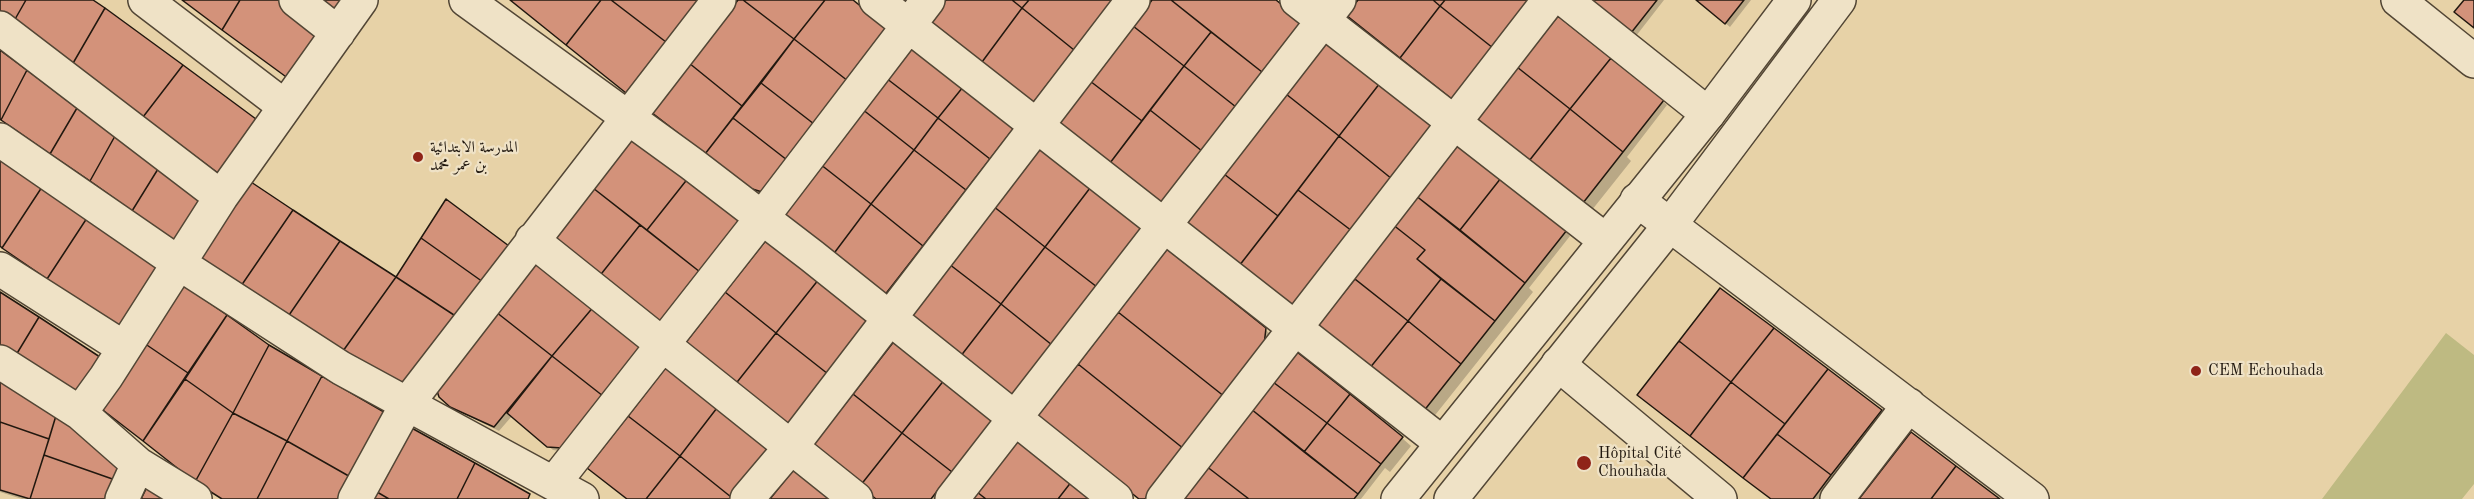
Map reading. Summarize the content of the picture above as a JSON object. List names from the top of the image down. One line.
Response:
{"places":["المدرسة الابتدائية بن عمر محمد","CEM Echouhada","Hôpital Cité Chouhada"]}
